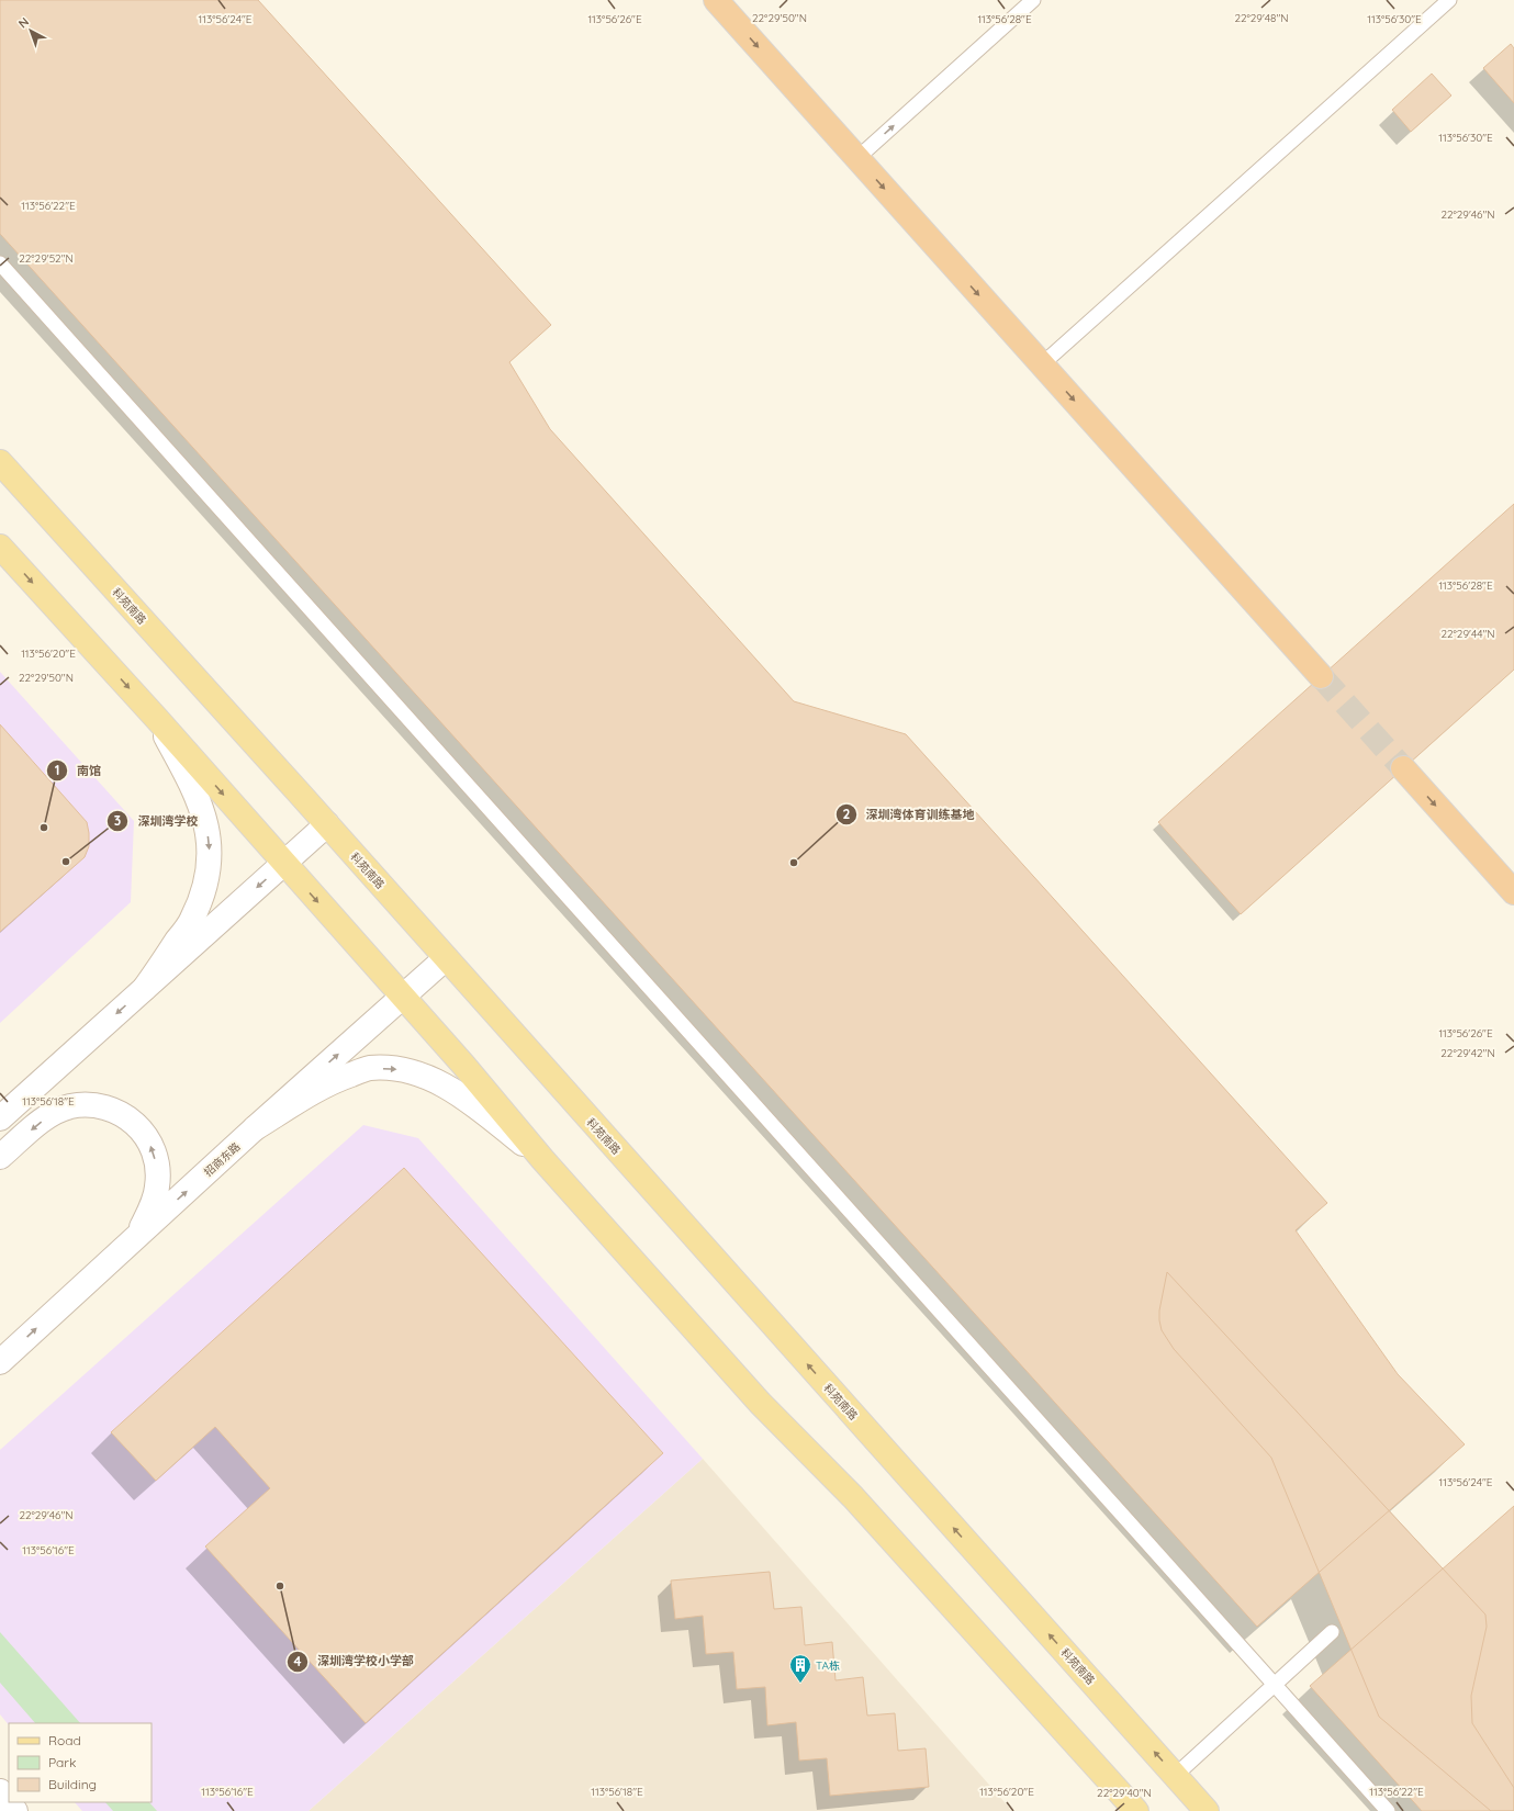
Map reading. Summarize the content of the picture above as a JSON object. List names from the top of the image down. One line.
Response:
{"streets":{"main road":["科苑南路"],"street":["招商东路"]},"crossings":[["科苑南路","招商东路"]],"places":{"other":["南馆","深圳湾学校","深圳湾体育训练基地","深圳湾学校小学部"],"building":["TA栋"]},"legend":["Road","Park","Building"],"north":"top left","coordinates":["22°29'50\"N","22°29'48\"N","113°56'24\"E","113°56'26\"E","113°56'28\"E","113°56'30\"E","113°56'22\"E","22°29'46\"N","22°29'52\"N","22°29'44\"N","113°56'20\"E","22°29'42\"N","113°56'18\"E","113°56'16\"E","22°29'40\"N"]}
